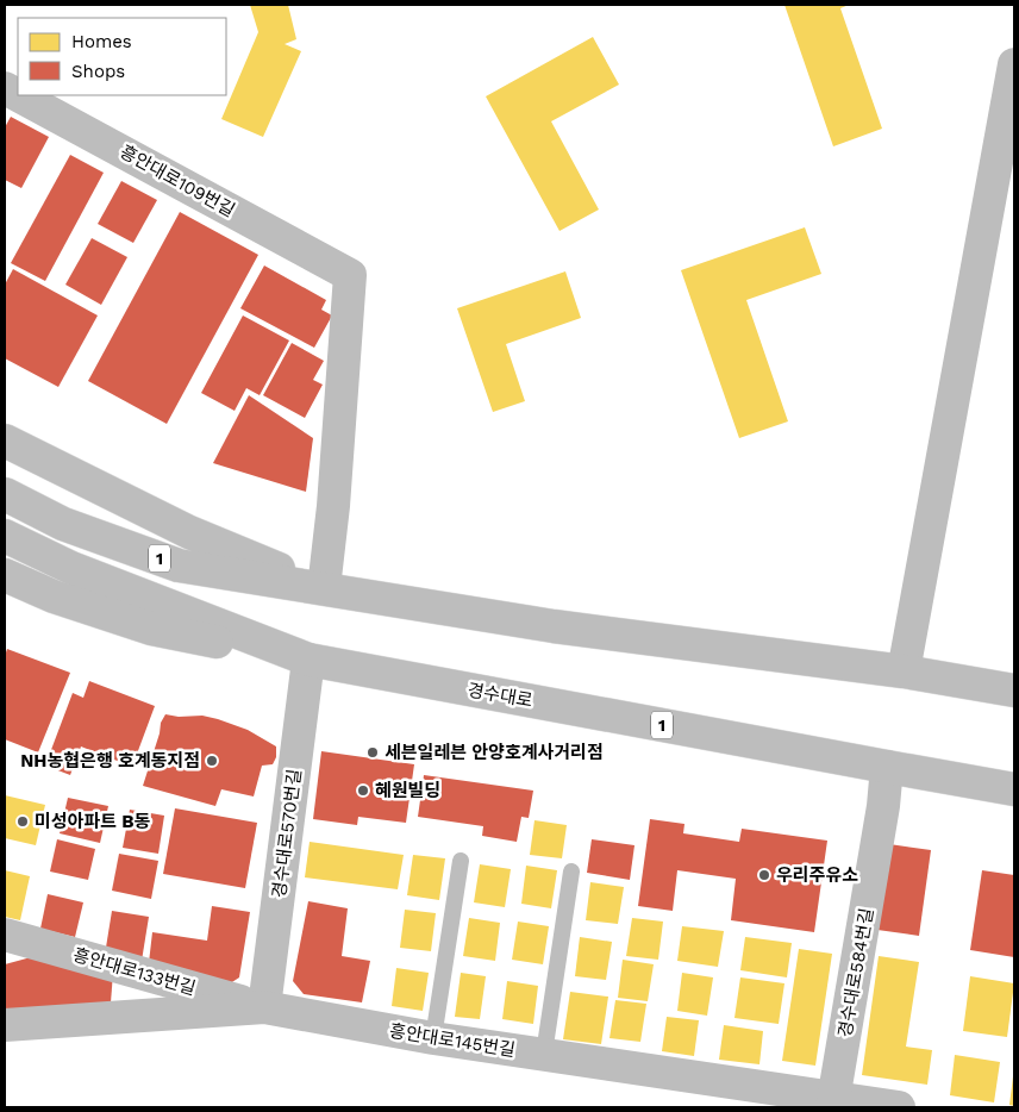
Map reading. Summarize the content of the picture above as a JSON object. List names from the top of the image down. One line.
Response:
{"streets":{"street":["흥안대로109번길","1","경수대로","경수대로570번길","흥안대로133번길","경수대로584번길","흥안대로145번길"]},"crossings":[["흥안대로109번길","1"],["경수대로","경수대로570번길"],["경수대로","경수대로584번길"],["경수대로570번길","흥안대로133번길"],["경수대로570번길","흥안대로145번길"],["흥안대로133번길","흥안대로145번길"],["경수대로584번길","흥안대로145번길"]],"places":["세븐일레븐 안양호계사거리점","NH농협은행 호계동지점","혜원빌딩","미성아파트 B동","우리주유소"],"legend":["Homes","Shops"]}
